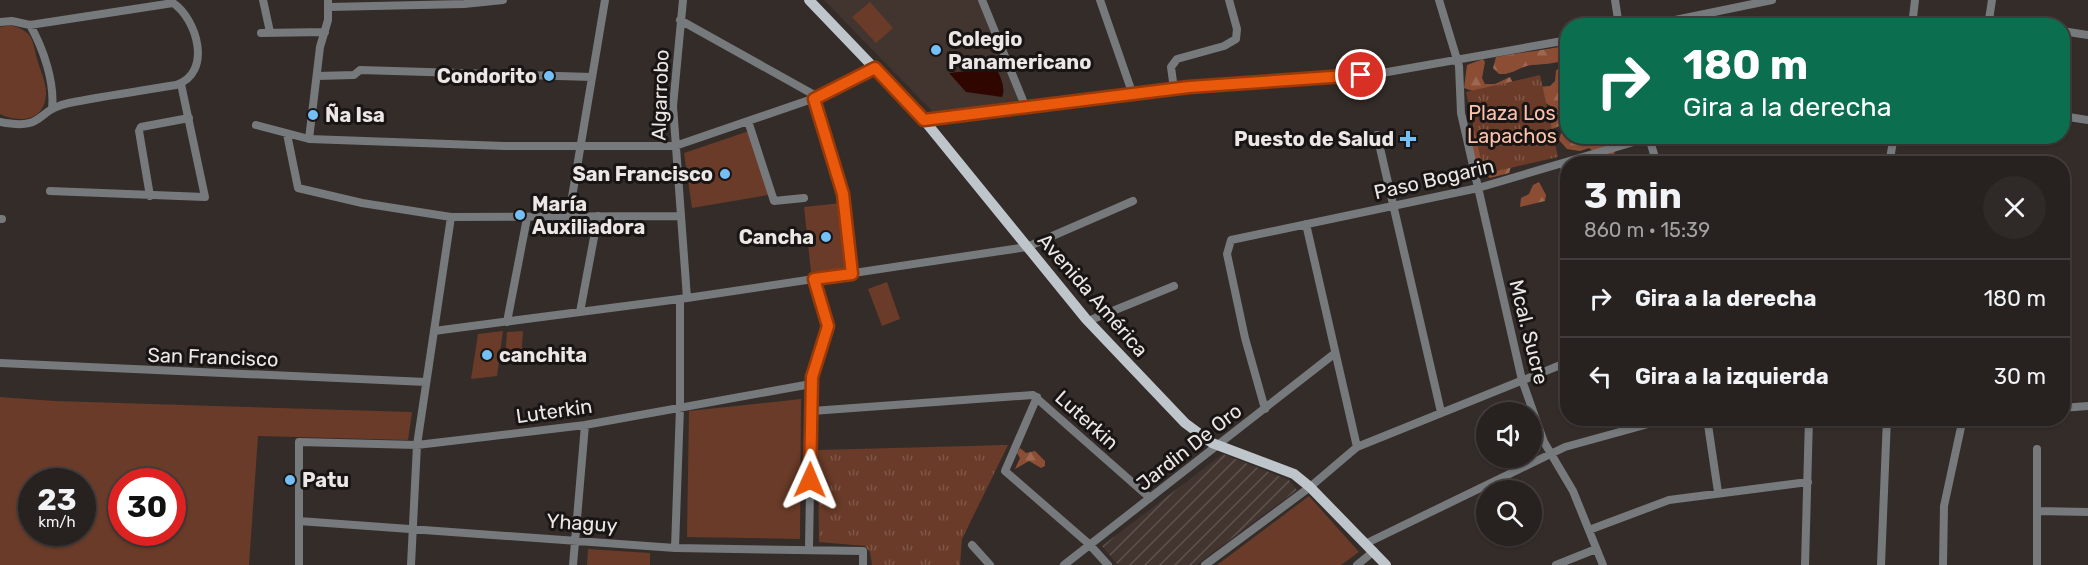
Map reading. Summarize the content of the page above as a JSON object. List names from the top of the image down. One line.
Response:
{"streets":{"main road":["Avenida América"],"street":["Algarrobo","Paso Bogarin","Mcal. Sucre","San Francisco","Luterkin","Jardin De Oro","Yhaguy"]},"crossings":[["Algarrobo","Luterkin"],["Algarrobo","Yhaguy"],["Paso Bogarin","Mcal. Sucre"],["Paso Bogarin","Jardin De Oro"],["Avenida América","Jardin De Oro"],["Luterkin","Jardin De Oro"],["Luterkin","Yhaguy"]],"parks":["Plaza Los Lapachos"],"places":{"other":["Colegio Panamericano","Condorito","Ña Isa","San Francisco","María Auxiliadora","Cancha","canchita","Patu"],"health":["Puesto de Salud"]},"page":{"turn":["180 m","Gira a la derecha"],"heading":["3 min","860 m · 15:39"],"list":[{"name":"Gira a la derecha","value":"180 m"},{"name":"Gira a la izquierda","value":"30 m"}],"speed":"23 km/h","limit":"30"}}
